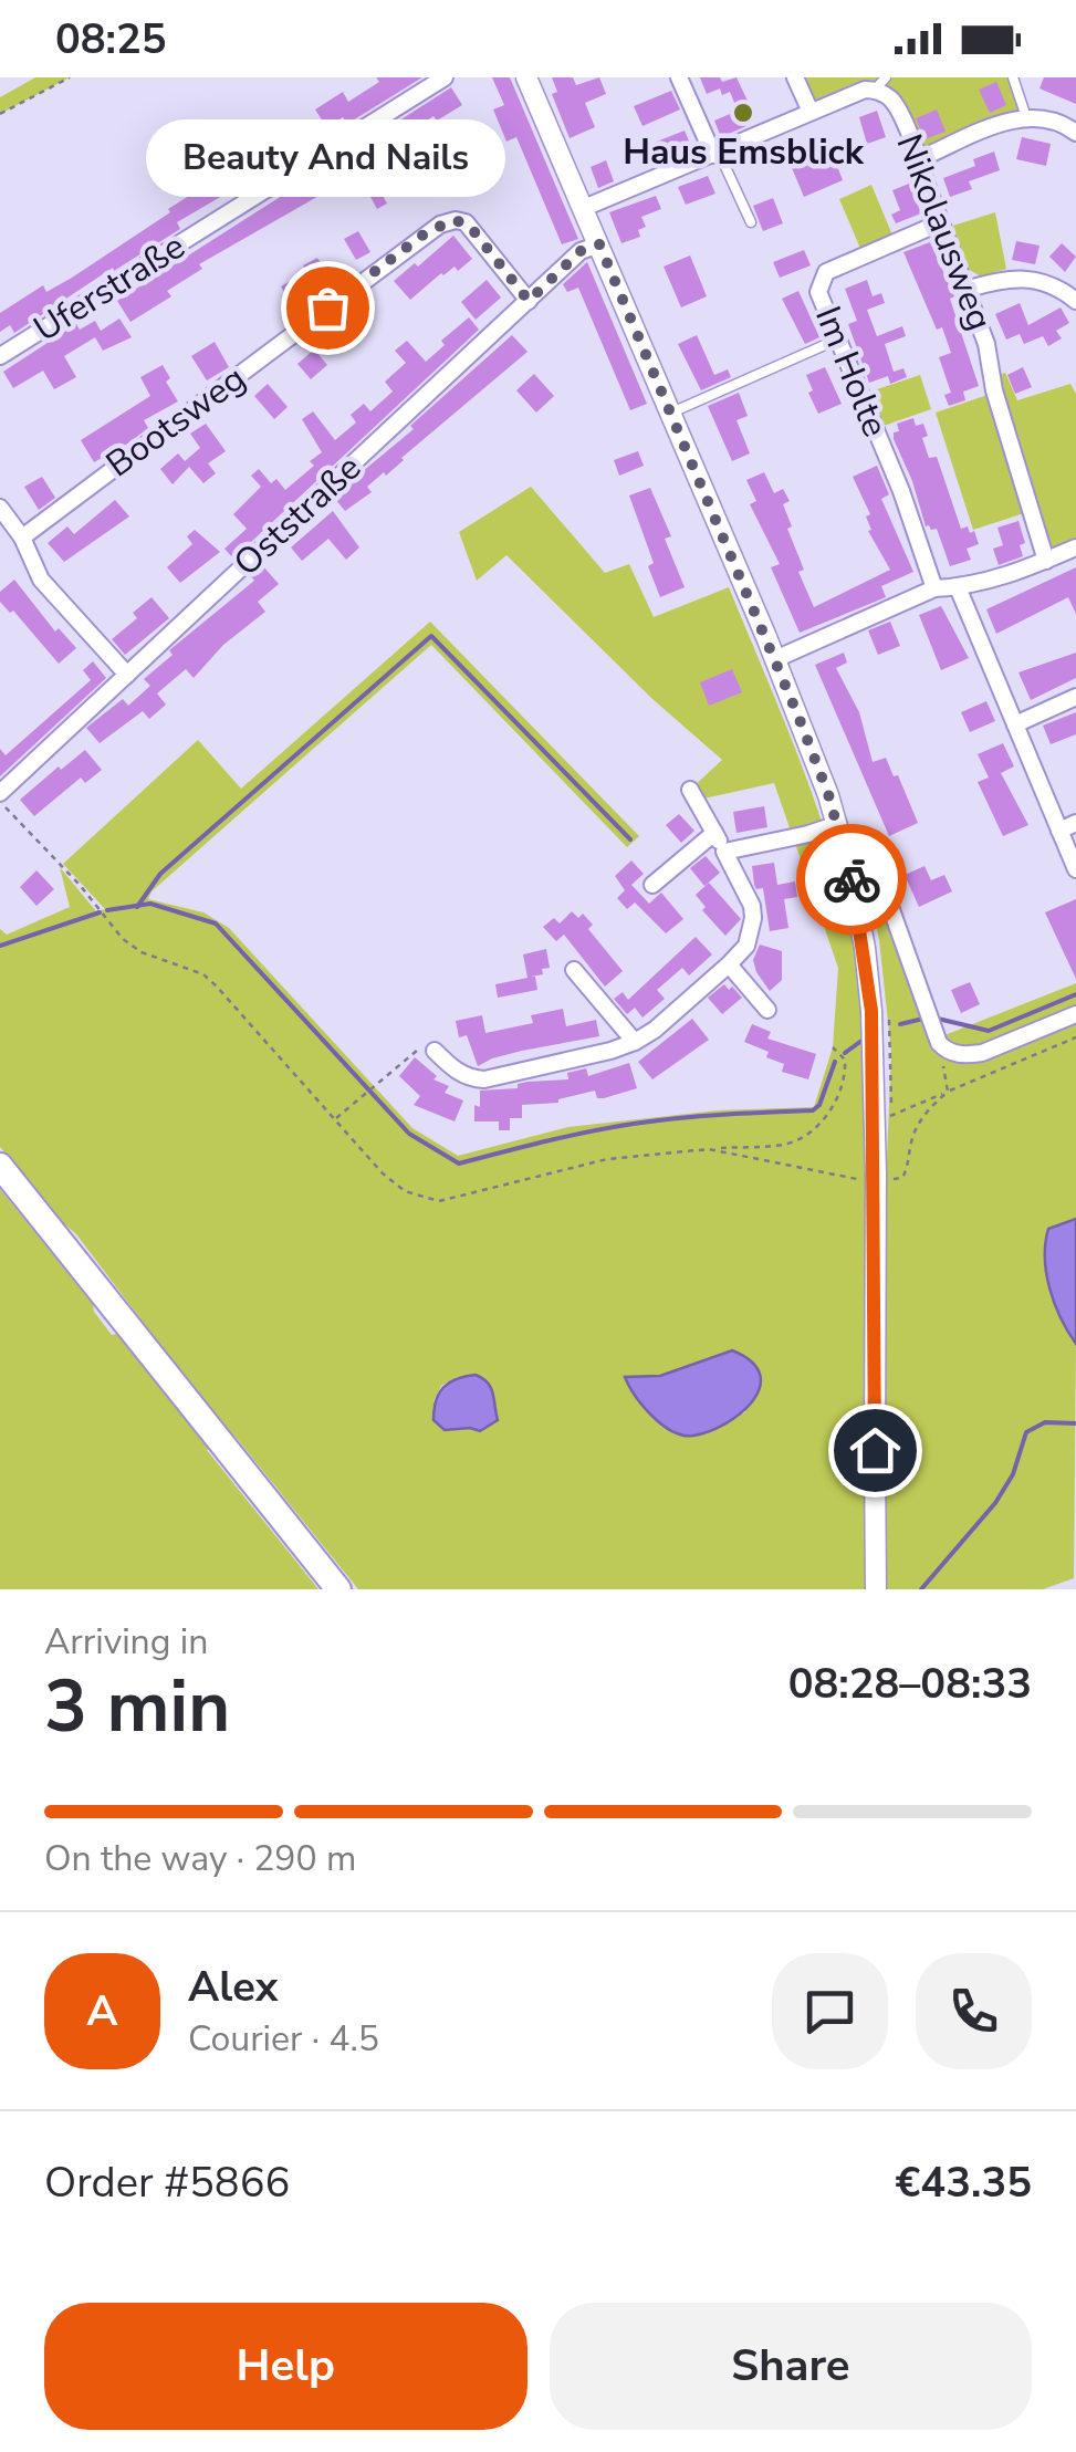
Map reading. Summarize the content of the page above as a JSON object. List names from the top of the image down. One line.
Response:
{"streets":{"street":["Nikolausweg","Uferstraße","Im Holte","Bootsweg","Oststraße"]},"crossings":[["Nikolausweg","Im Holte"],["Bootsweg","Oststraße"]],"places":["Haus Emsblick","Beauty And Nails"],"page":{"status":"08:25","bubble":"Beauty And Nails","heading":["3 min","Arriving in","08:28–08:33"],"panel":["Alex","Courier · 4.5","Order #5866","€43.35"],"bar":"On the way · 290 m","round":"A","buttons":["Help","Share"]}}
